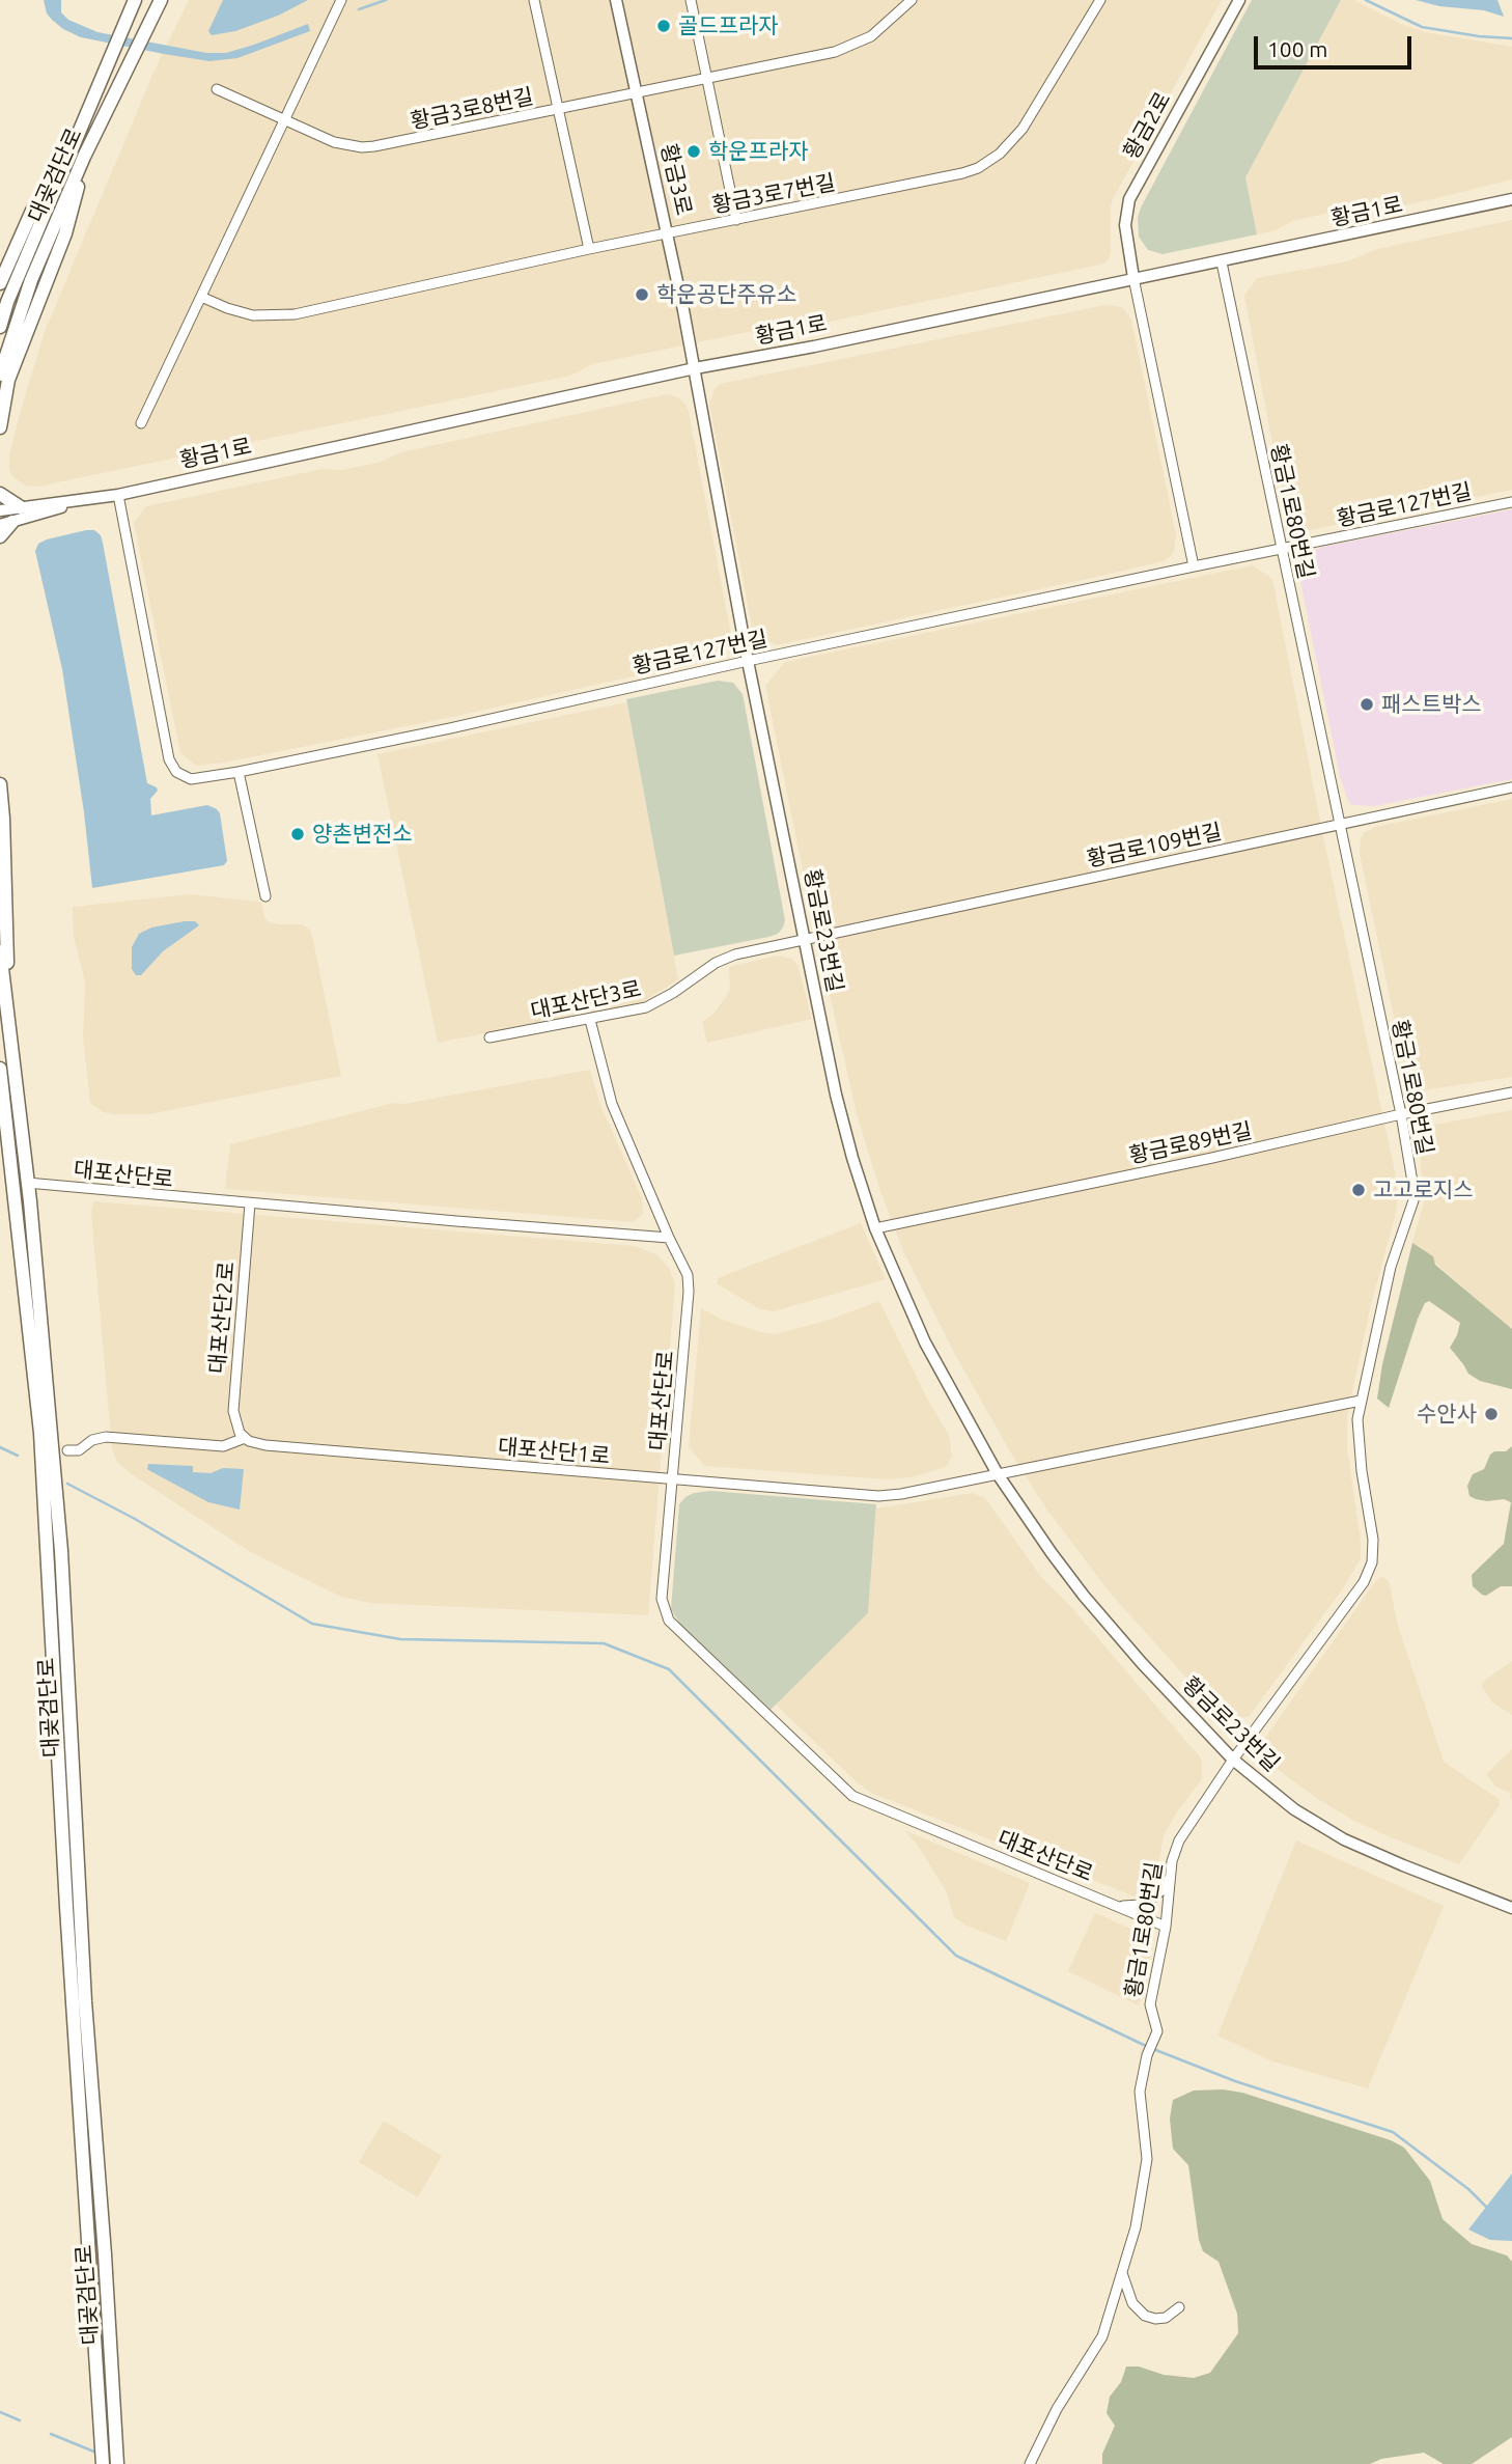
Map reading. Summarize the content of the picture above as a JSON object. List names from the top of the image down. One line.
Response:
{"streets":{"main road":["대곶검단로"],"street":["황금3로8번길","황금2로","황금3로","황금3로7번길","황금1로","황금로127번길","황금1로80번길","황금로109번길","황금로23번길","대포산단3로","황금로89번길","대포산단로","대포산단2로","대포산단1로"]},"crossings":[["황금2로","황금1로"],["대곶검단로","대포산단로"],["황금3로","황금3로7번길"],["황금3로","황금1로"],["황금3로","황금로23번길"],["황금1로","황금로127번길"],["황금1로","황금1로80번길"],["황금1로","황금로23번길"],["황금로127번길","황금1로80번길"],["황금로127번길","황금로23번길"],["황금1로80번길","황금로109번길"],["황금1로80번길","황금로23번길"],["황금1로80번길","황금로89번길"],["황금1로80번길","대포산단로"],["황금로109번길","황금로23번길"],["황금로109번길","대포산단3로"],["황금로23번길","대포산단3로"],["황금로23번길","황금로89번길"],["황금로23번길","대포산단1로"],["대포산단로","대포산단2로"],["대포산단로","대포산단1로"],["대포산단2로","대포산단1로"]],"places":["골드프라자","학운프라자","학운공단주유소","패스트박스","양촌변전소","고고로지스","수안사"],"scale_bar":"100 m"}
